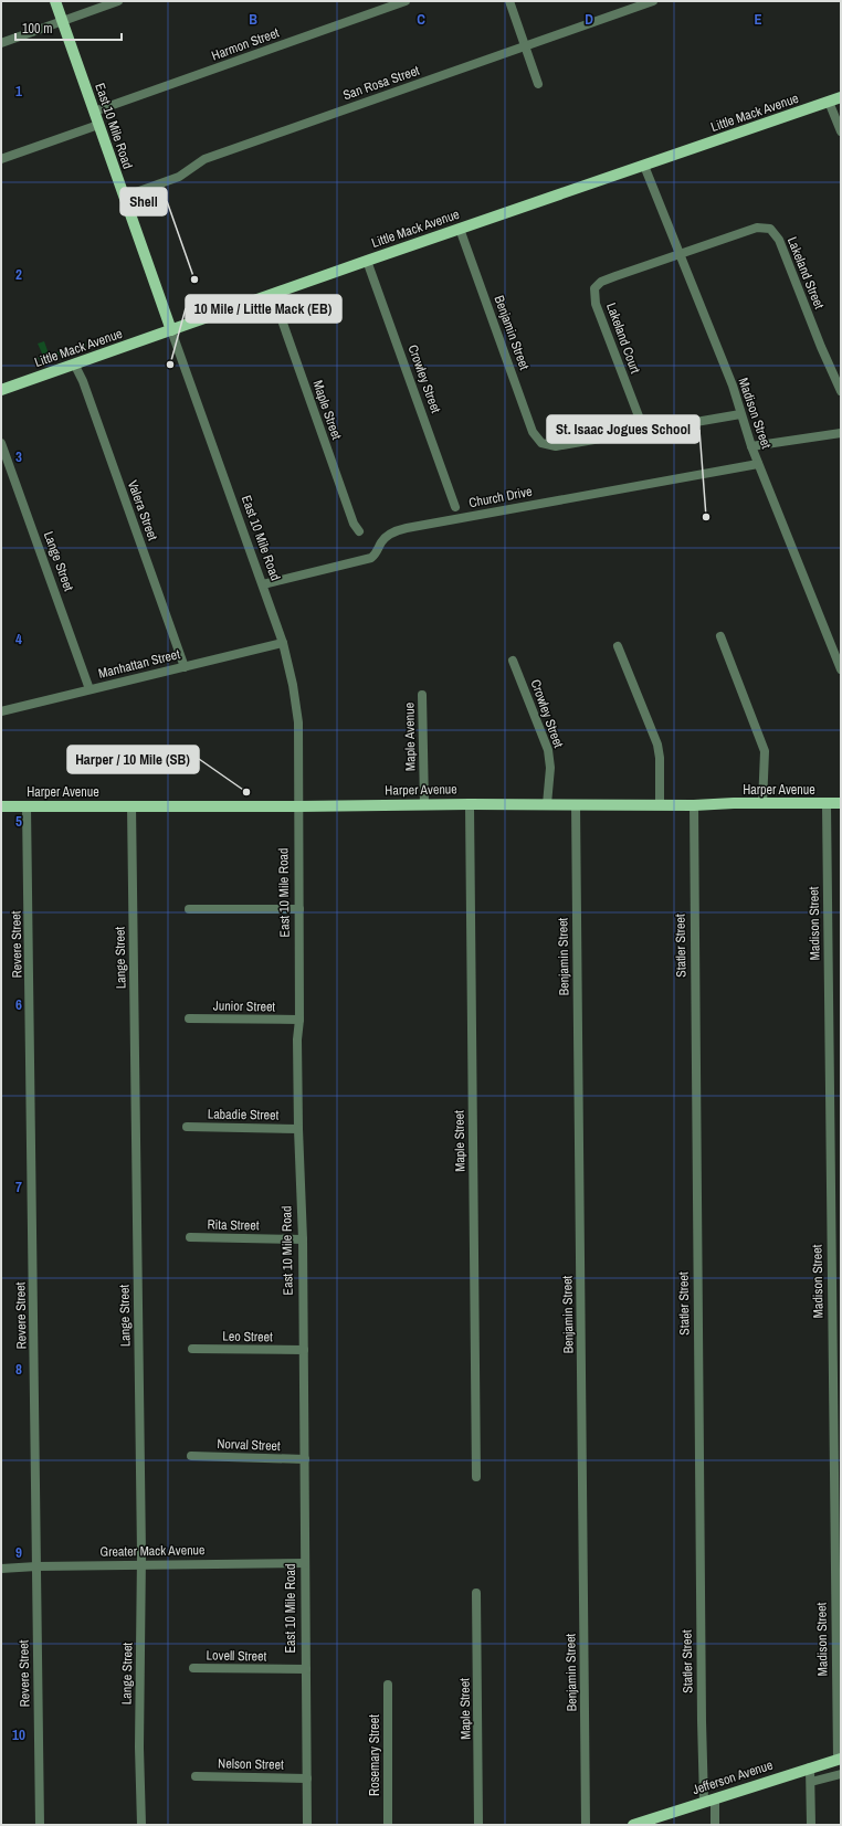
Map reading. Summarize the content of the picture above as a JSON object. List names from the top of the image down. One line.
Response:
{"streets":{"main road":["Little Mack Avenue","East 10 Mile Road","Harper Avenue","Jefferson Avenue"],"street":["Harmon Street","San Rosa Street","Lakeland Street","Benjamin Street","Lakeland Court","Crowley Street","Maple Street","Madison Street","Church Drive","Valera Street","Lange Street","Manhattan Street","Maple Avenue","Revere Street","Statler Street","Junior Street","Labadie Street","Rita Street","Leo Street","Norval Street","Greater Mack Avenue","Lovell Street","Rosemary Street","Nelson Street"]},"crossings":[["Harmon Street","East 10 Mile Road"],["San Rosa Street","East 10 Mile Road"],["Little Mack Avenue","East 10 Mile Road"],["Little Mack Avenue","Benjamin Street"],["Little Mack Avenue","Crowley Street"],["Little Mack Avenue","Maple Street"],["Little Mack Avenue","Madison Street"],["Little Mack Avenue","Valera Street"],["East 10 Mile Road","Church Drive"],["East 10 Mile Road","Manhattan Street"],["East 10 Mile Road","Harper Avenue"],["East 10 Mile Road","Junior Street"],["East 10 Mile Road","Labadie Street"],["East 10 Mile Road","Rita Street"],["East 10 Mile Road","Leo Street"],["East 10 Mile Road","Norval Street"],["East 10 Mile Road","Greater Mack Avenue"],["East 10 Mile Road","Lovell Street"],["East 10 Mile Road","Nelson Street"],["Lakeland Street","Lakeland Court"],["Lakeland Street","Madison Street"],["Benjamin Street","Lakeland Court"],["Benjamin Street","Harper Avenue"],["Lakeland Court","Madison Street"],["Crowley Street","Harper Avenue"],["Maple Street","Harper Avenue"],["Madison Street","Church Drive"],["Madison Street","Harper Avenue"],["Madison Street","Jefferson Avenue"],["Valera Street","Manhattan Street"],["Lange Street","Manhattan Street"],["Lange Street","Harper Avenue"],["Lange Street","Greater Mack Avenue"],["Maple Avenue","Harper Avenue"],["Harper Avenue","Revere Street"],["Harper Avenue","Statler Street"],["Revere Street","Greater Mack Avenue"],["Statler Street","Jefferson Avenue"]],"places":["Shell","10 Mile / Little Mack (EB)","St. Isaac Jogues School","Harper / 10 Mile (SB)"],"scale_bar":"100 m","grid":{"columns":["B","C","D","E"],"rows":["1","2","3","4","5","6","7","8","9","10"]}}
